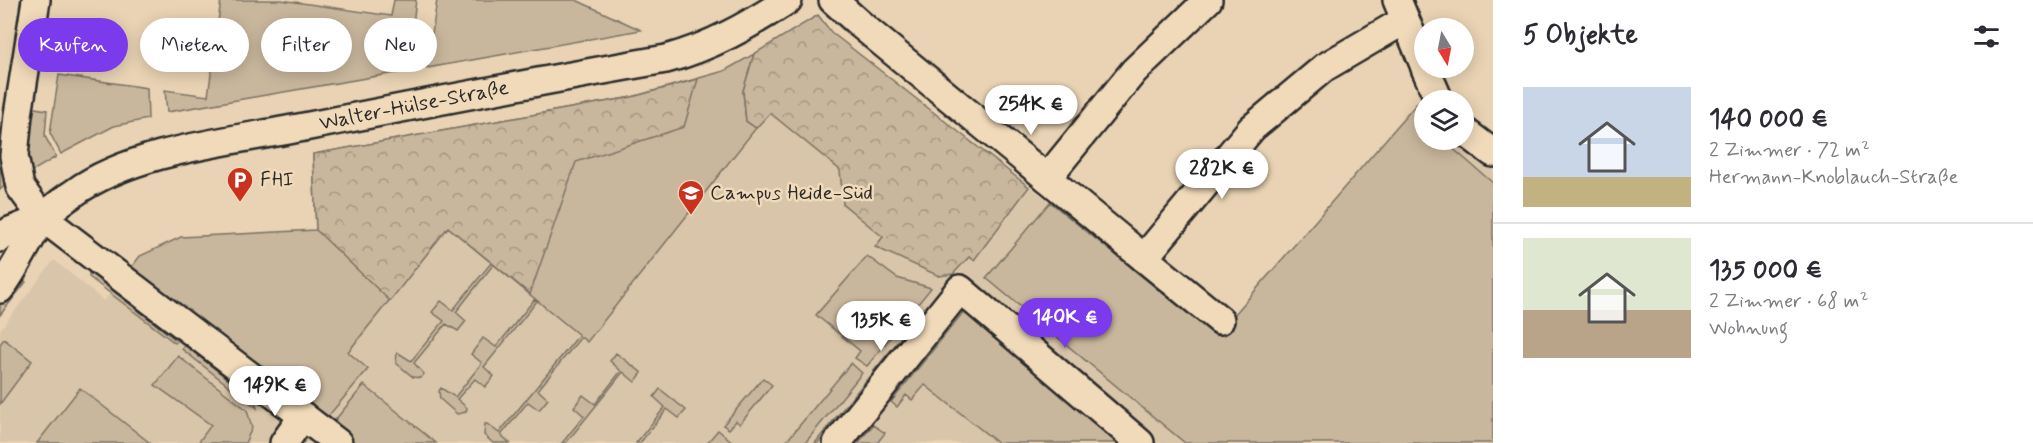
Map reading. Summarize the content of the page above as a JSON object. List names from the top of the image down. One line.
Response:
{"streets":{"street":["Walter-Hülse-Straße"]},"places":{"parking":["FHI"],"school or university":["Campus Heide-Süd"]},"north":"bottom","page":{"heading":"5 Objekte","chip":["Kaufen","Mieten","Filter","Neu"],"list":[{"name":"140 000 €","note":"2 Zimmer · 72 m² · Hermann-Knoblauch-Straße"},{"name":"135 000 €","note":"2 Zimmer · 68 m² · Wohnung"}],"price":["254K €","282K €","140K €","135K €","149K €"]}}
